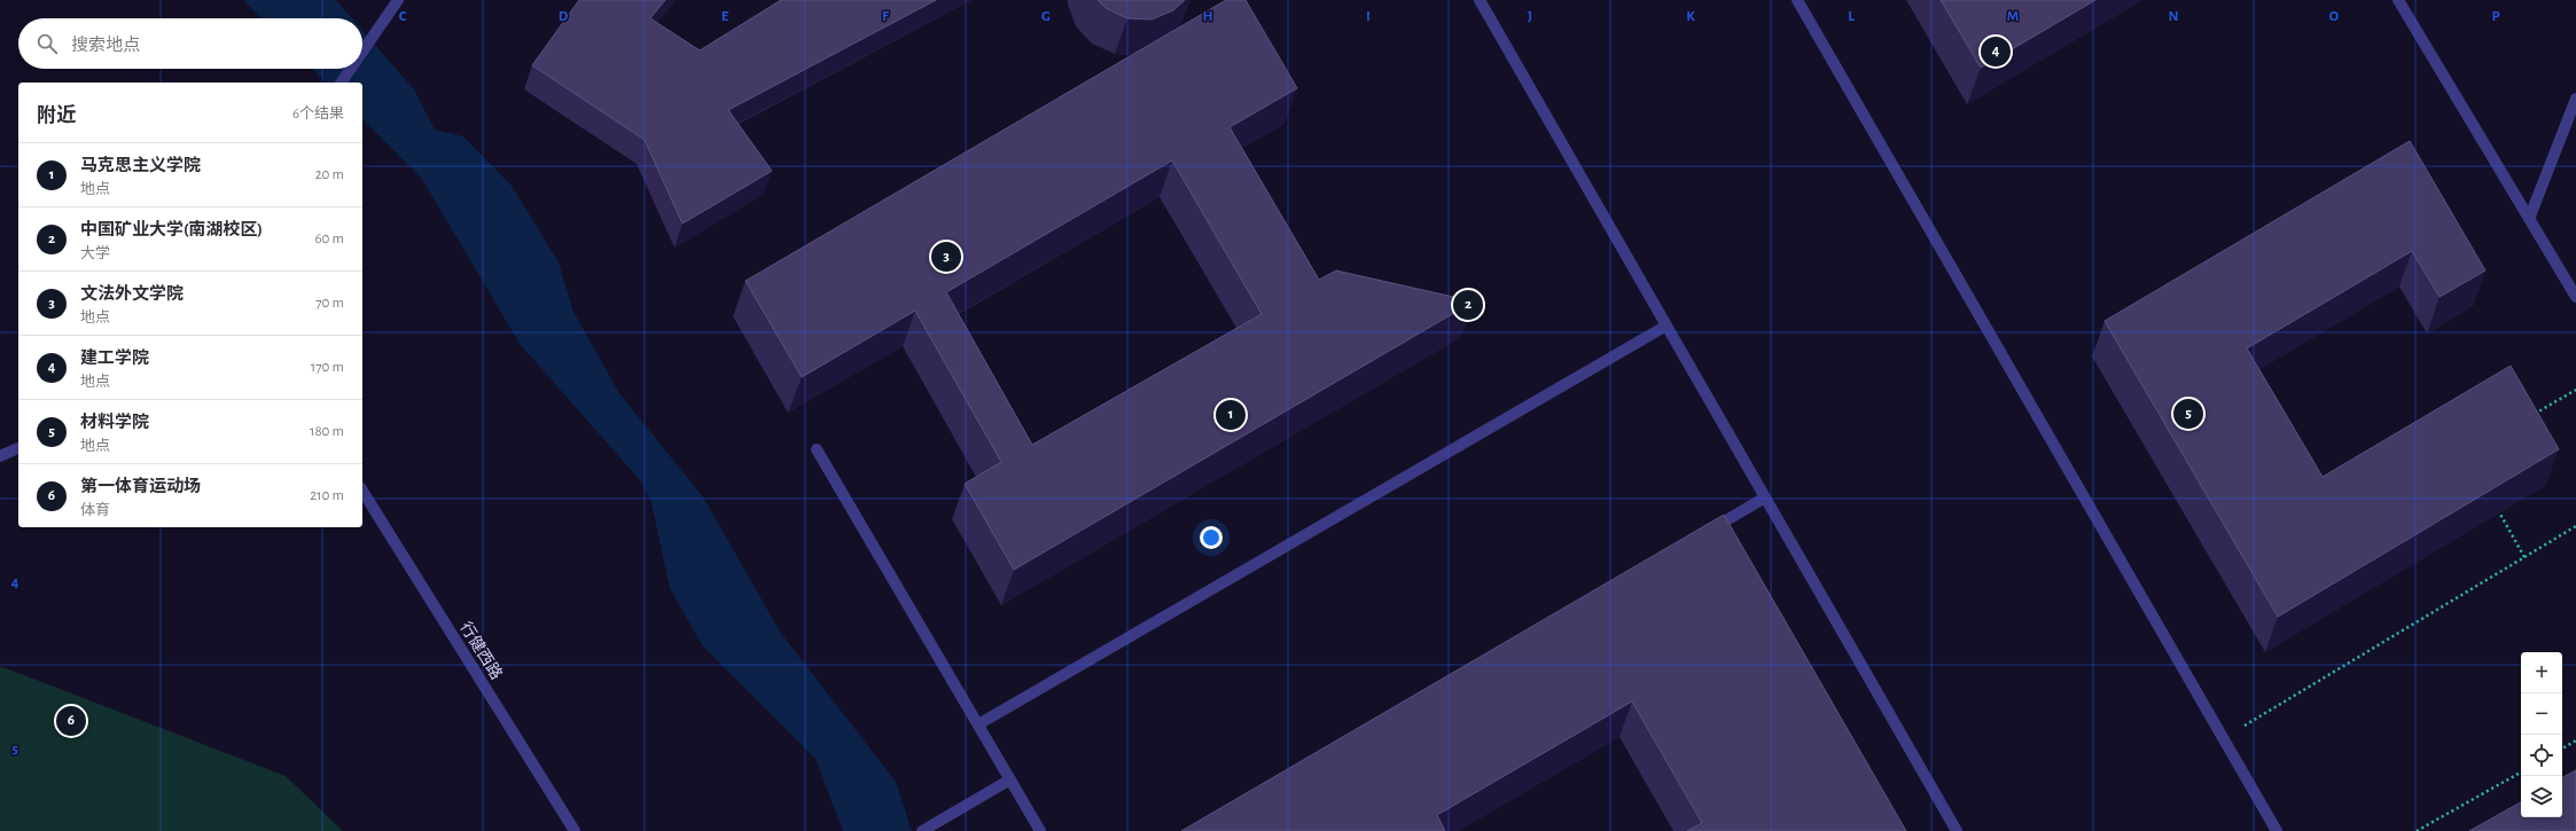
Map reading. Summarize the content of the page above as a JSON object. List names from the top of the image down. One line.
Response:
{"streets":{"street":["行健西路"]},"page":{"search":"搜索地点","pins":["4","3","2","5","1","6"],"heading":["附近","6个结果"],"list":[{"mark":"1","name":"马克思主义学院","note":"地点","value":"20 m"},{"mark":"2","name":"中国矿业大学(南湖校区)","note":"大学","value":"60 m"},{"mark":"3","name":"文法外文学院","note":"地点","value":"70 m"},{"mark":"4","name":"建工学院","note":"地点","value":"170 m"},{"mark":"5","name":"材料学院","note":"地点","value":"180 m"},{"mark":"6","name":"第一体育运动场","note":"体育","value":"210 m"}],"map_buttons":["+","−"]},"grid":{"columns":["C","D","E","F","G","H","I","J","K","L","M","N","O","P"],"rows":["4","5"]}}
